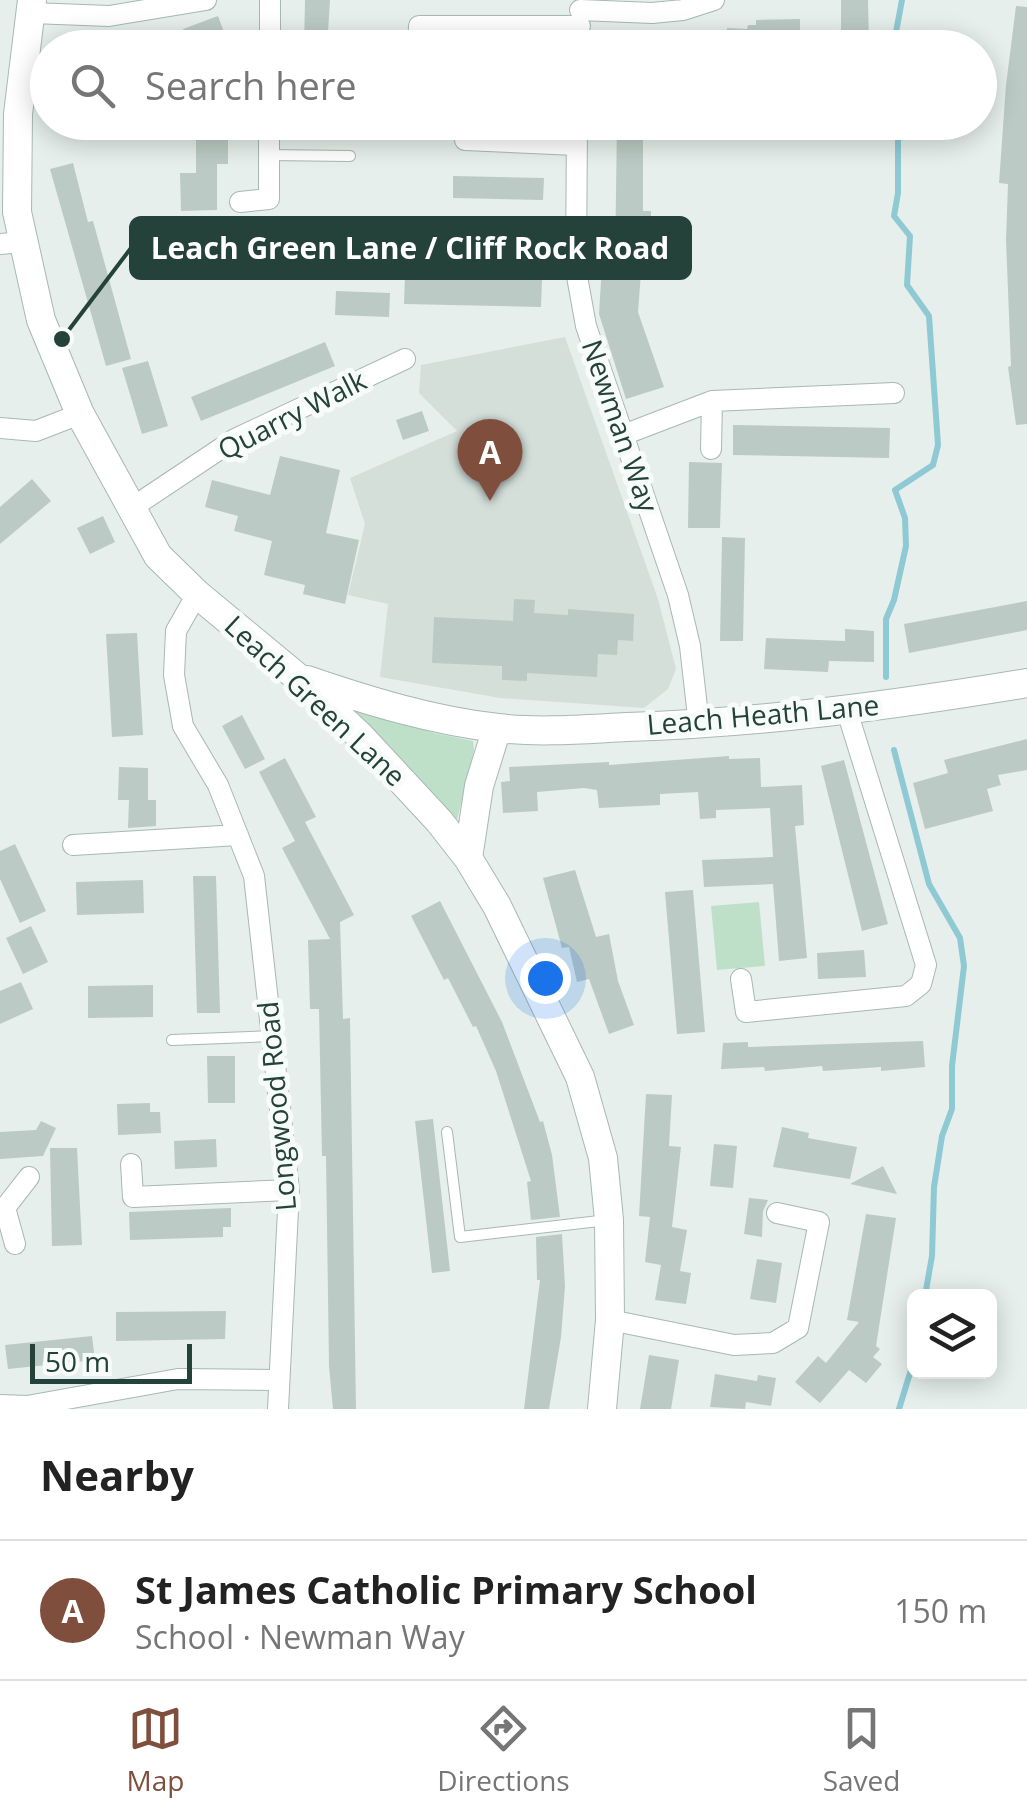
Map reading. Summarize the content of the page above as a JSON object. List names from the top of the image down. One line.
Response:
{"streets":{"street":["Quarry Walk","Newman Way","Leach Green Lane","Leach Heath Lane","Longwood Road"]},"crossings":[["Quarry Walk","Leach Green Lane"],["Newman Way","Leach Heath Lane"],["Leach Green Lane","Leach Heath Lane"],["Leach Green Lane","Longwood Road"]],"places":["Leach Green Lane / Cliff Rock Road"],"scale_bar":"50 m","page":{"search":"Search here","pins":"A","scale":"50 m","heading":"Nearby","list":[{"mark":"A","name":"St James Catholic Primary School","note":"School · Newman Way","value":"150 m"}],"nav":["Map","Directions","Saved"]}}
